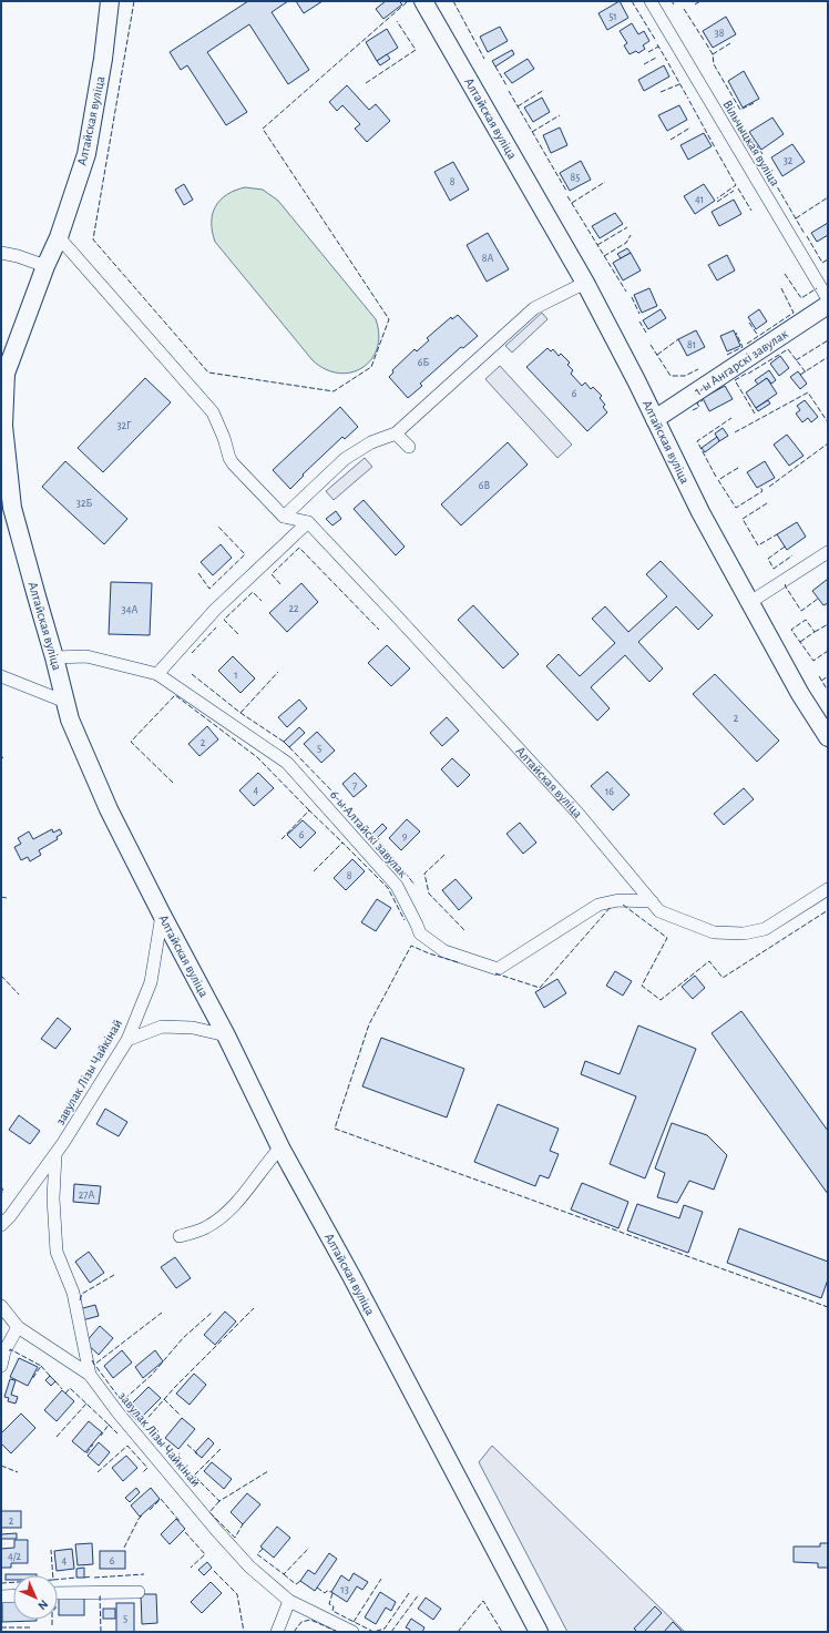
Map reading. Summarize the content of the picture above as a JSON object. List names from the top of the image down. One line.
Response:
{"streets":{"main road":["Алтайская вуліца","1-ы Ангарскі завулак"],"street":["Вільчыцкая вуліца","6-ы Алтайскі завулак","завулак Лізы Чайкінай"]},"crossings":[["Алтайская вуліца","1-ы Ангарскі завулак"],["Алтайская вуліца","6-ы Алтайскі завулак"],["Алтайская вуліца","завулак Лізы Чайкінай"]],"house_numbers":["51","38","32","85","8","41","8А","81","6Б","6","32Г","6В","32Б","22","34А","1","2","2","5","7","4","16","6","9","8","27А","2","4/2","4","6","13","5"],"north":"bottom right"}
